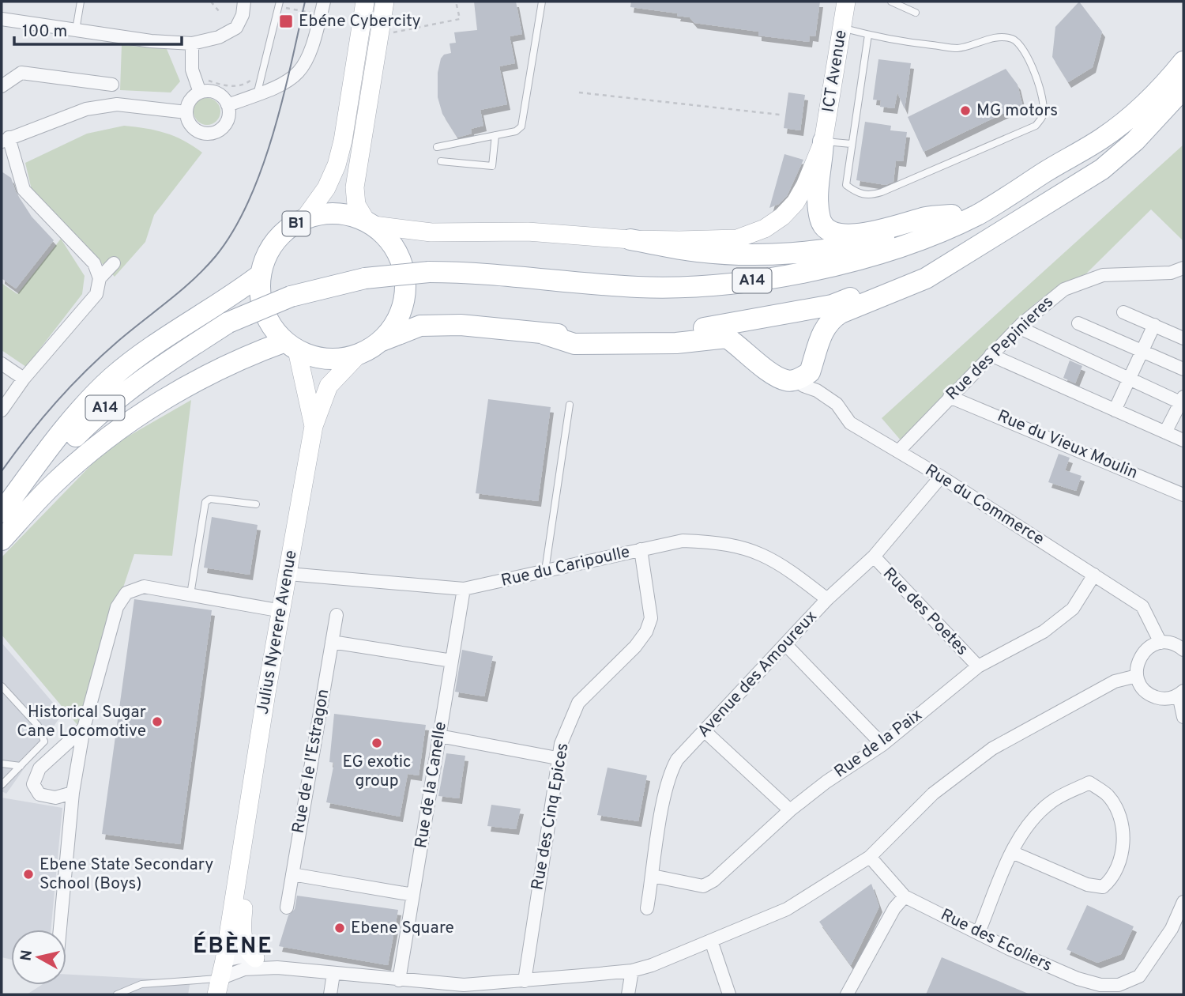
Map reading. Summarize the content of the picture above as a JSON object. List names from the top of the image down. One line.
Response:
{"streets":{"main road":["ICT Avenue","B1","A14","Julius Nyerere Avenue"],"street":["Rue des Pepinieres","Rue du Vieux Moulin","Rue du Commerce","Rue du Caripoulle","Rue des Poetes","Avenue des Amoureux","Rue de la Paix","Rue de le I'Estragon","Rue de la Canelle","Rue des Cinq Epices","Rue des Ecoliers"]},"crossings":[["ICT Avenue","A14"],["ICT Avenue","Julius Nyerere Avenue"],["A14","Julius Nyerere Avenue"],["Rue des Pepinieres","Rue du Vieux Moulin"],["Rue des Pepinieres","Rue du Commerce"],["Rue du Commerce","Avenue des Amoureux"],["Rue du Commerce","Rue de la Paix"],["Rue du Caripoulle","Julius Nyerere Avenue"],["Rue du Caripoulle","Avenue des Amoureux"],["Rue du Caripoulle","Rue de la Canelle"],["Rue du Caripoulle","Rue des Cinq Epices"],["Rue des Poetes","Avenue des Amoureux"],["Rue des Poetes","Rue de la Paix"],["Avenue des Amoureux","Rue de la Paix"]],"districts":["ÉBÈNE"],"places":{"transit":["Ebéne Cybercity"],"other":["MG motors","Historical Sugar Cane Locomotive","EG exotic group","Ebene State Secondary School (Boys)","Ebene Square"]},"scale_bar":"100 m","north":"left"}
